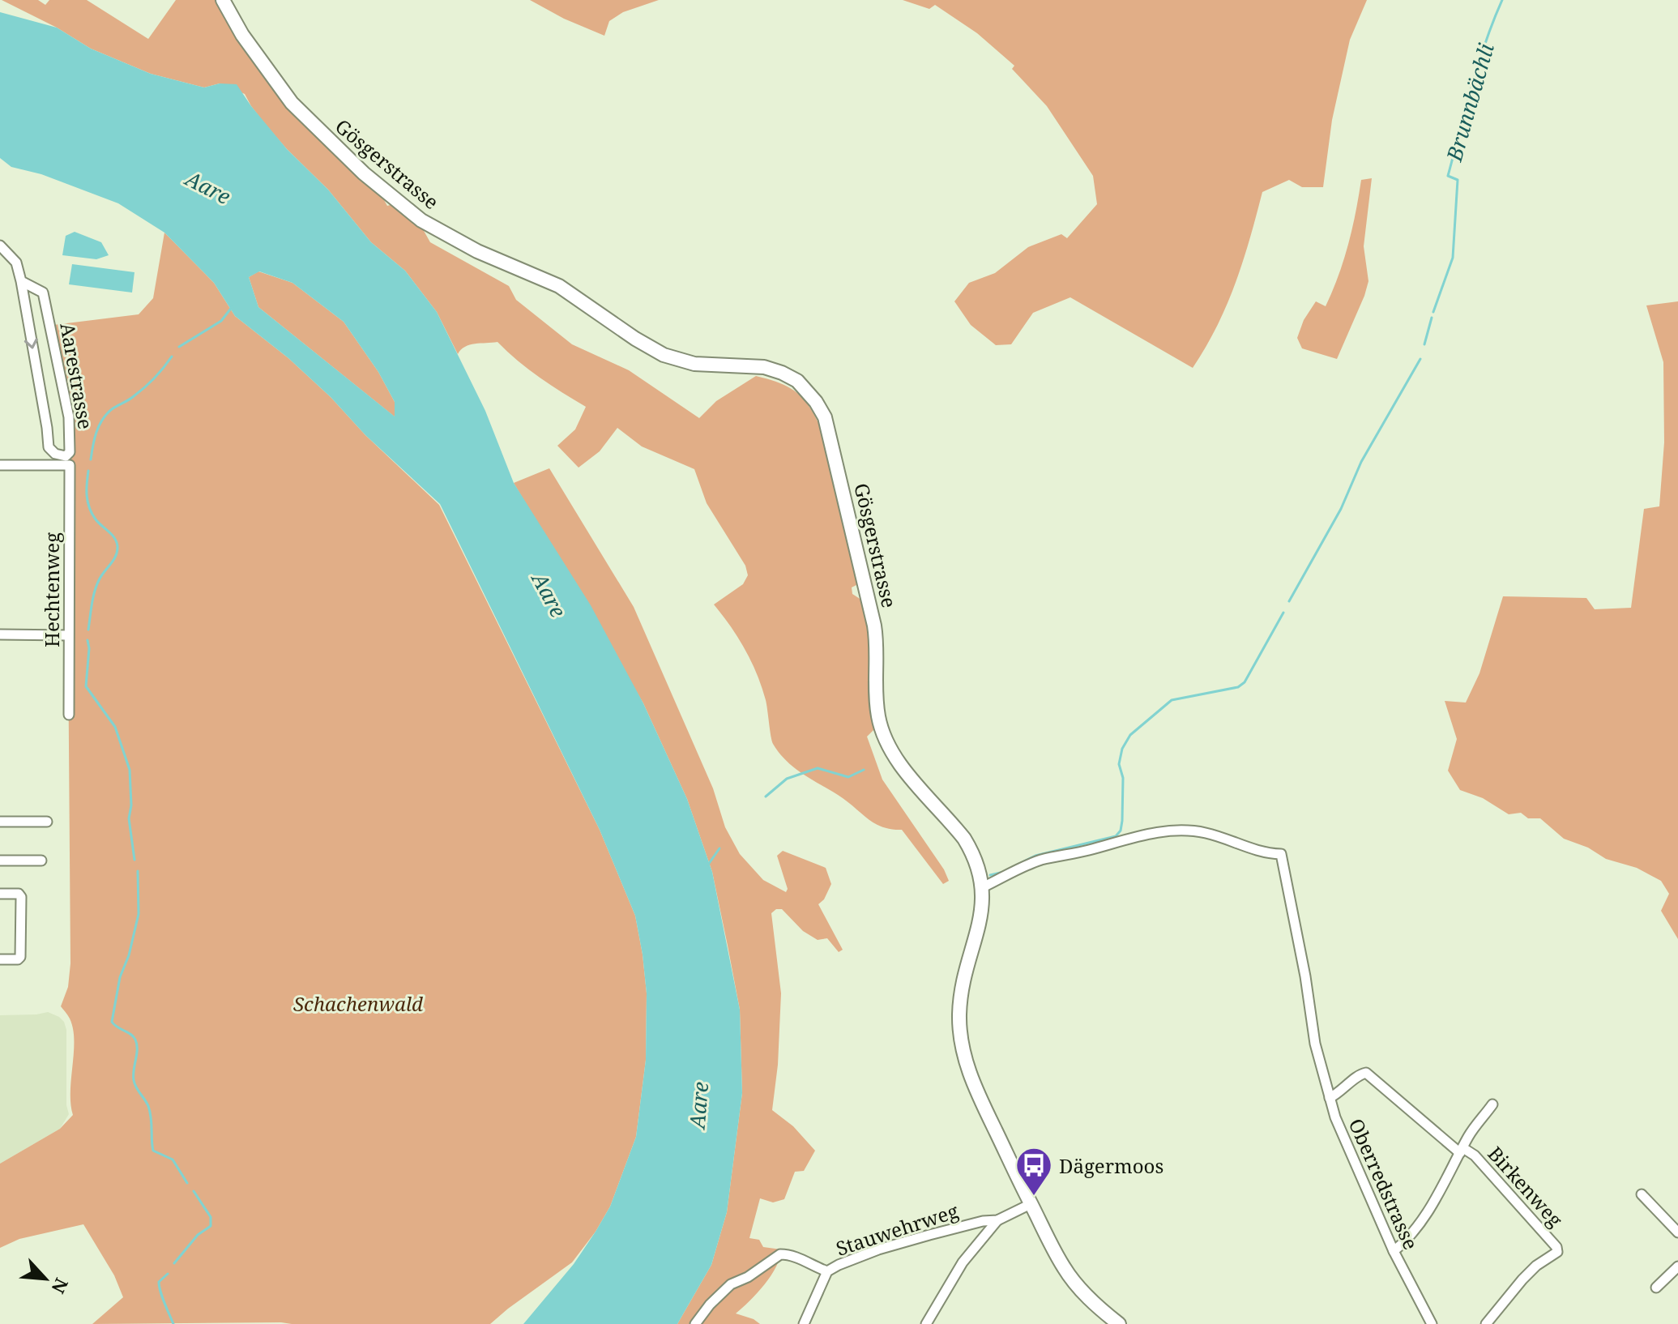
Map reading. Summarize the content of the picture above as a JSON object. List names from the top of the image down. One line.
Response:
{"streets":{"main road":["Gösgerstrasse"],"street":["Aarestrasse","Hechtenweg","Oberredstrasse","Birkenweg","Stauwehrweg"]},"crossings":[["Gösgerstrasse","Oberredstrasse"],["Gösgerstrasse","Stauwehrweg"],["Oberredstrasse","Birkenweg"]],"water":["Brunnbächli","Aare"],"parks":["Schachenwald"],"places":{"bus stop":["Dägermoos"]},"north":"bottom right"}
